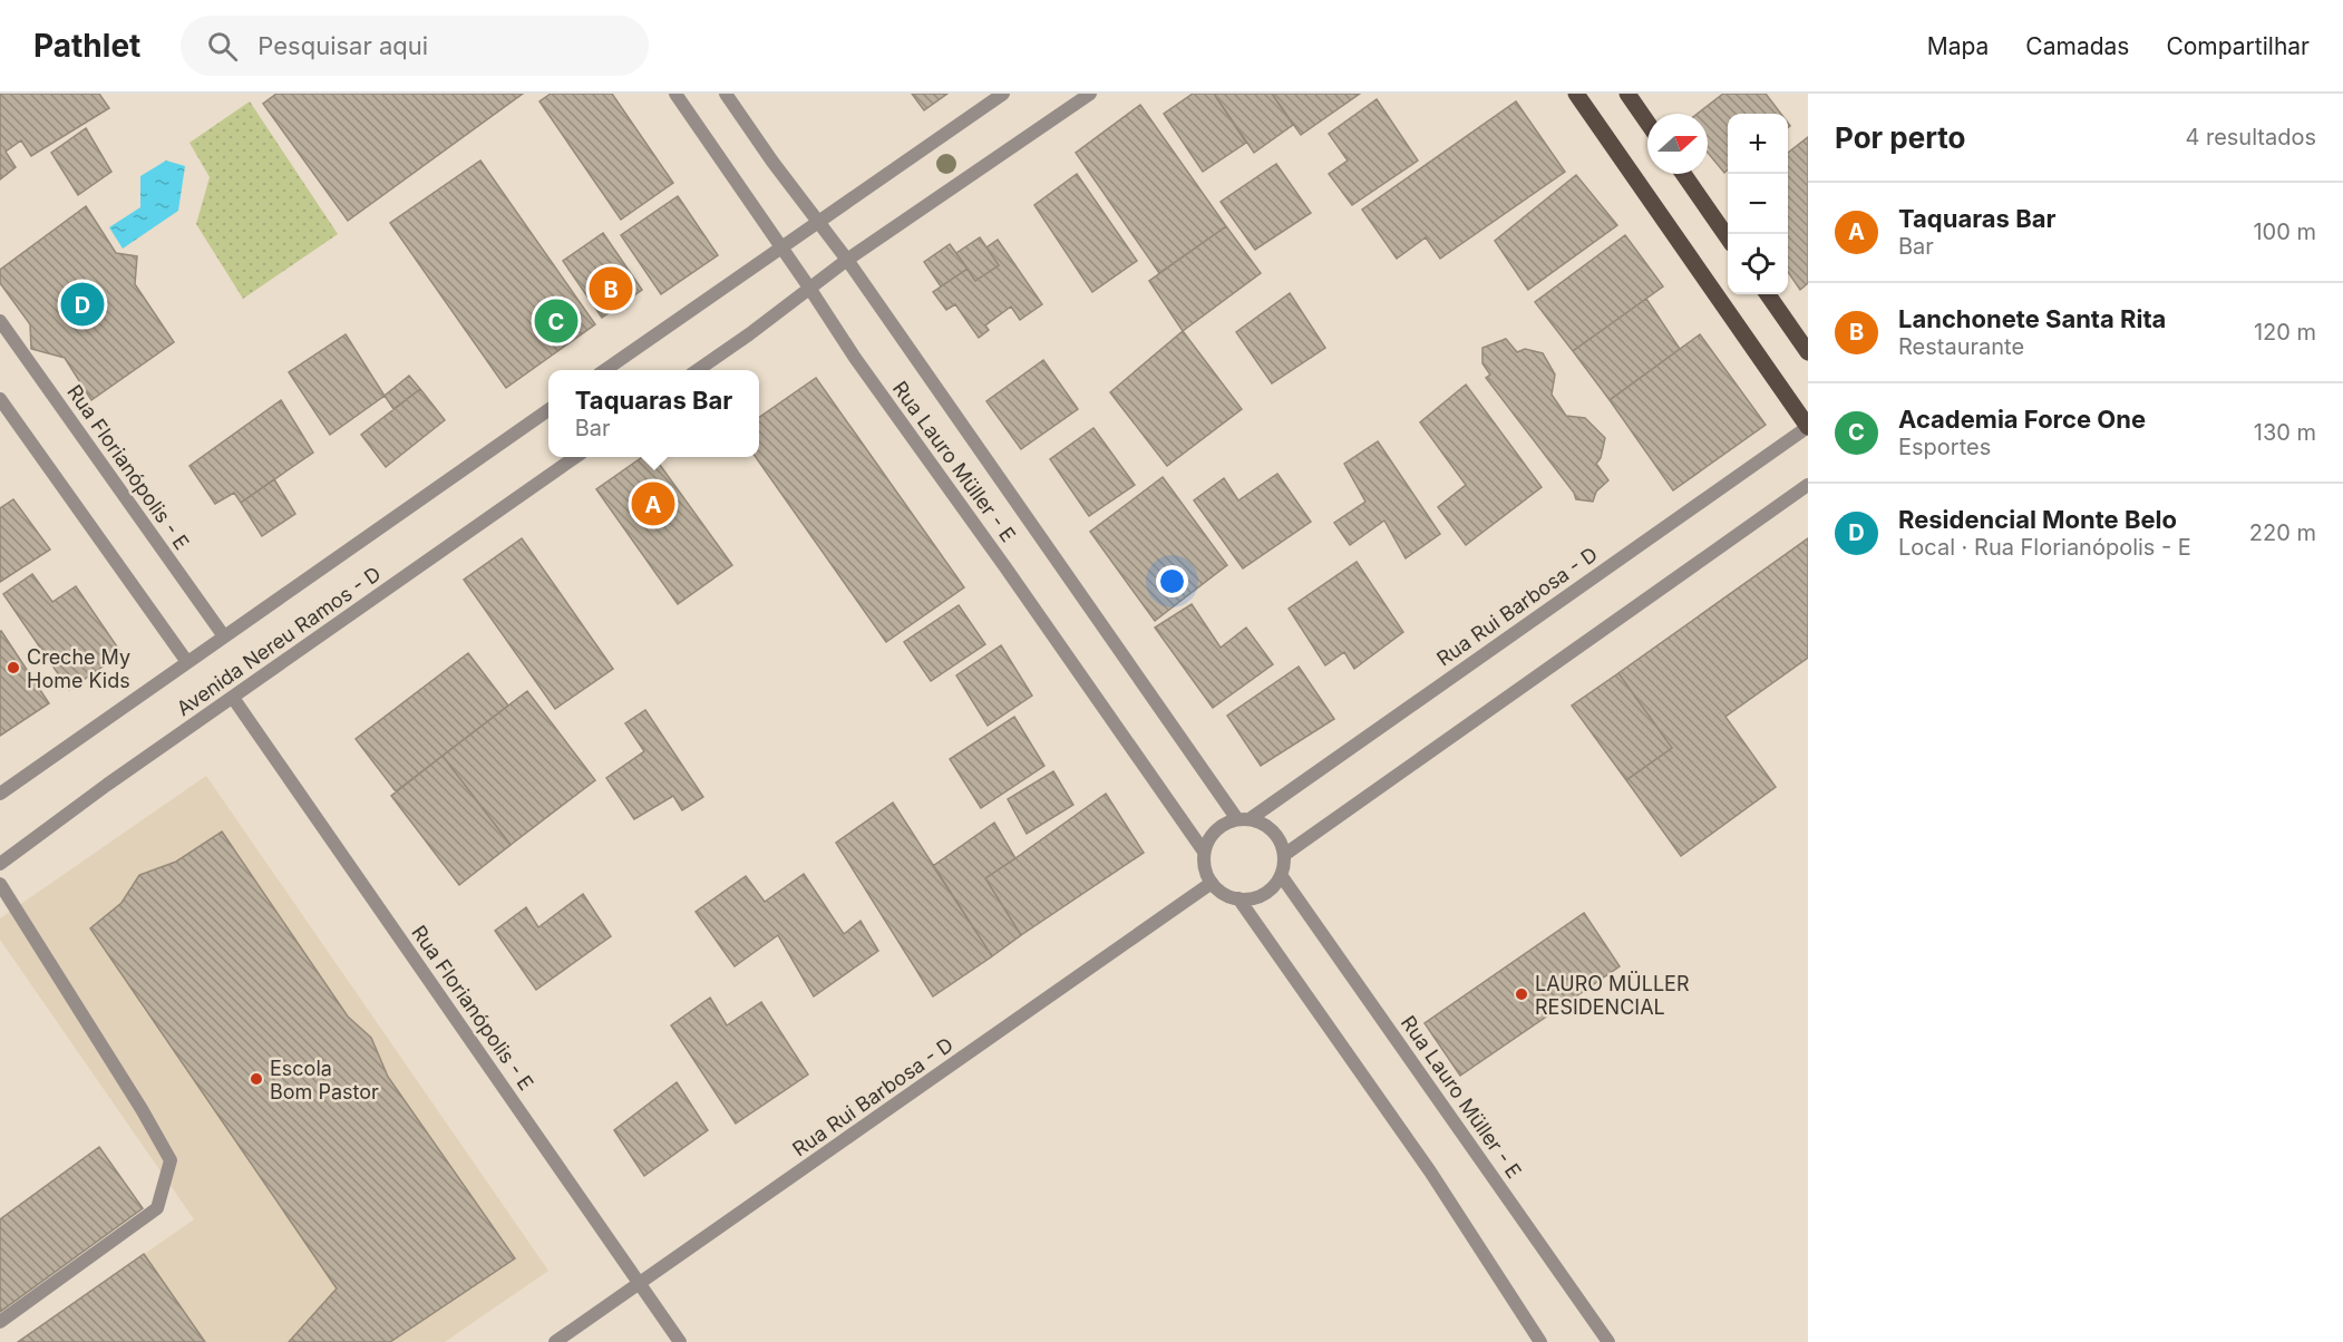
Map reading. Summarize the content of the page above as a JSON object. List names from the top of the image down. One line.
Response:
{"streets":{"street":["Rua Lauro Müller - E","Rua Florianópolis - E","Rua Rui Barbosa - D","Avenida Nereu Ramos - D"]},"crossings":[["Rua Lauro Müller - E","Rua Rui Barbosa - D"],["Rua Florianópolis - E","Rua Rui Barbosa - D"],["Rua Florianópolis - E","Avenida Nereu Ramos - D"]],"places":["Creche My Home Kids","LAURO MÜLLER RESIDENCIAL","Escola Bom Pastor"],"north":"right","page":{"header":"Pathlet","search":"Pesquisar aqui","nav":["Mapa","Camadas","Compartilhar"],"heading":["Por perto","4 resultados"],"map_buttons":["+","−"],"list":[{"mark":"A","name":"Taquaras Bar","note":"Bar","value":"100 m"},{"mark":"B","name":"Lanchonete Santa Rita","note":"Restaurante","value":"120 m"},{"mark":"C","name":"Academia Force One","note":"Esportes","value":"130 m"},{"mark":"D","name":"Residencial Monte Belo","note":"Local · Rua Florianópolis - E","value":"220 m"}],"pins":["B","D","C","A"],"popup":["Taquaras Bar","Bar"]}}
